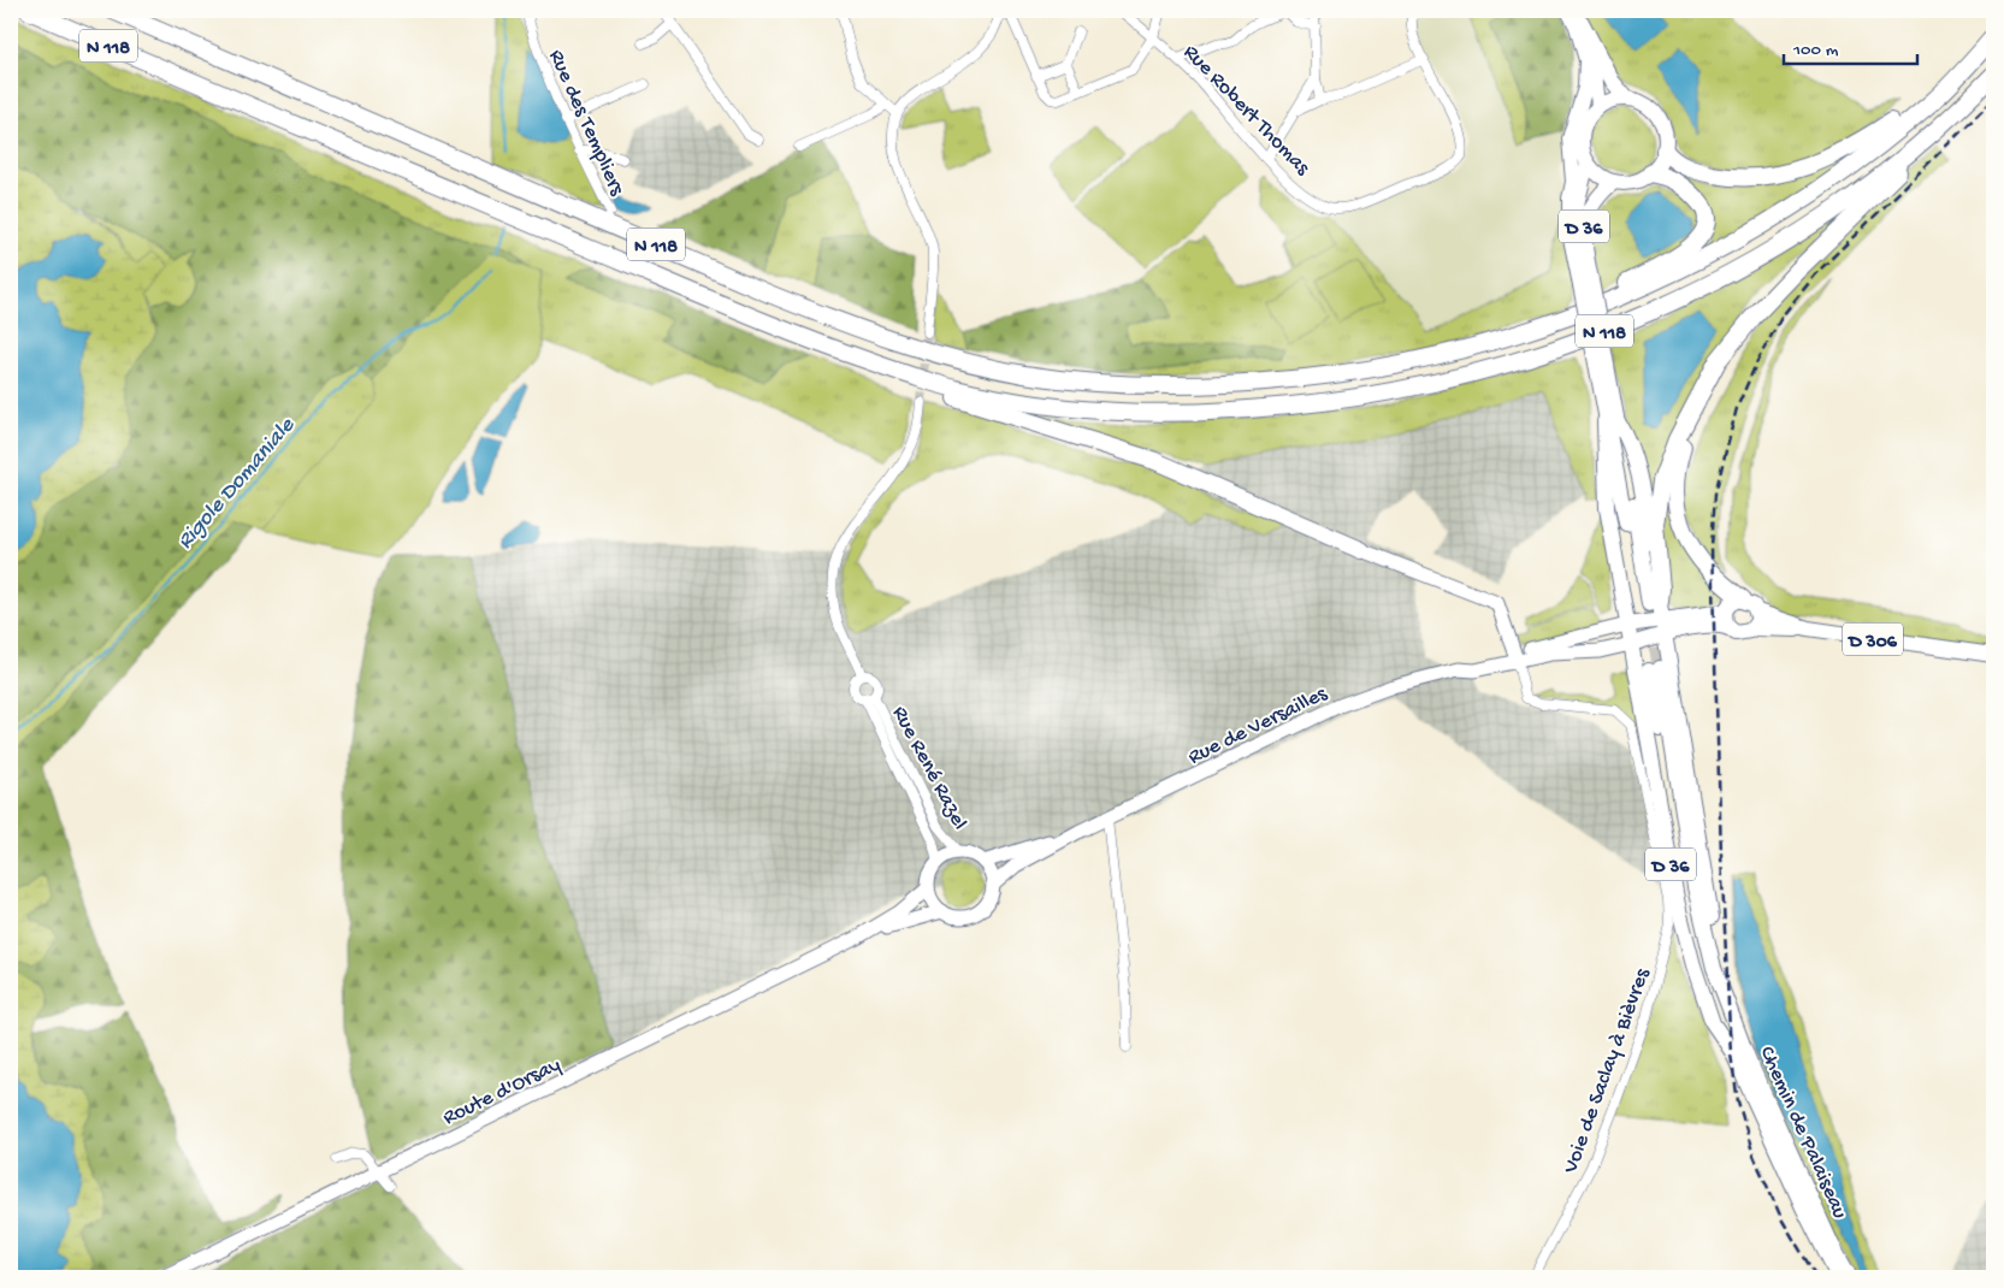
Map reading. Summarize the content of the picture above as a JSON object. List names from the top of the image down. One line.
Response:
{"streets":{"highway":["N 118"],"main road":["D 36","D 306","Rue de Versailles","Route d'Orsay","Chemin de Palaiseau"],"street":["Rue Robert Thomas","Rue des Templiers","Rue René Razel","Voie de Saclay à Bièvres"]},"crossings":[["D 36","Rue de Versailles"],["D 36","Chemin de Palaiseau"],["Rue de Versailles","Rue René Razel"],["Rue de Versailles","Voie de Saclay à Bièvres"],["Rue de Versailles","Route d'Orsay"],["Rue René Razel","Route d'Orsay"]],"water":["Rigole Domaniale"],"scale_bar":"100 m"}
